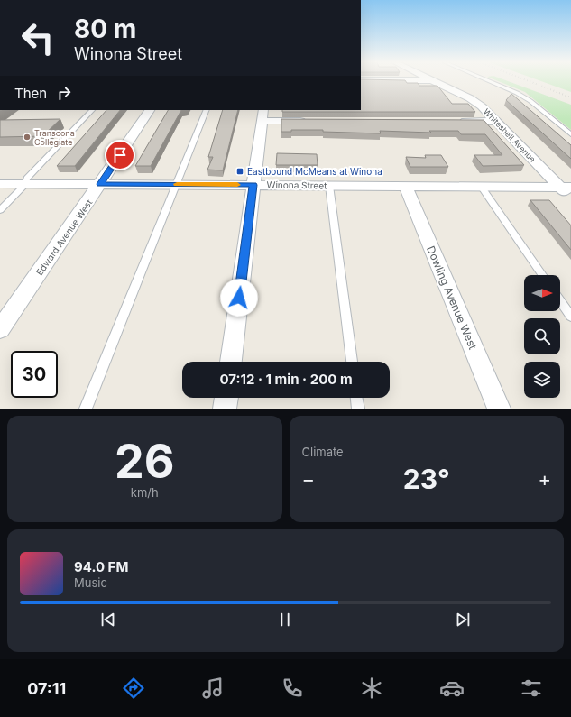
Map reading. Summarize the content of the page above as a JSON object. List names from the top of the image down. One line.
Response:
{"streets":{"street":["Whiteshell Avenue","Winona Street","Edward Avenue West","Dowling Avenue West"]},"crossings":[["Whiteshell Avenue","Winona Street"],["Winona Street","Edward Avenue West"],["Winona Street","Dowling Avenue West"]],"places":{"other":["Transcona Collegiate"],"transit":["Eastbound McMeans at Winona"]},"north":"right","page":{"turn":["80 m","Winona Street"],"then":"Then","limit":"30","trip":"07:12 · 1 min · 200 m","tile":[["26","km/h"],"Climate"],"heat":["−","23°","+"],"song":["94.0 FM","Music"],"tabs":"07:11"}}
